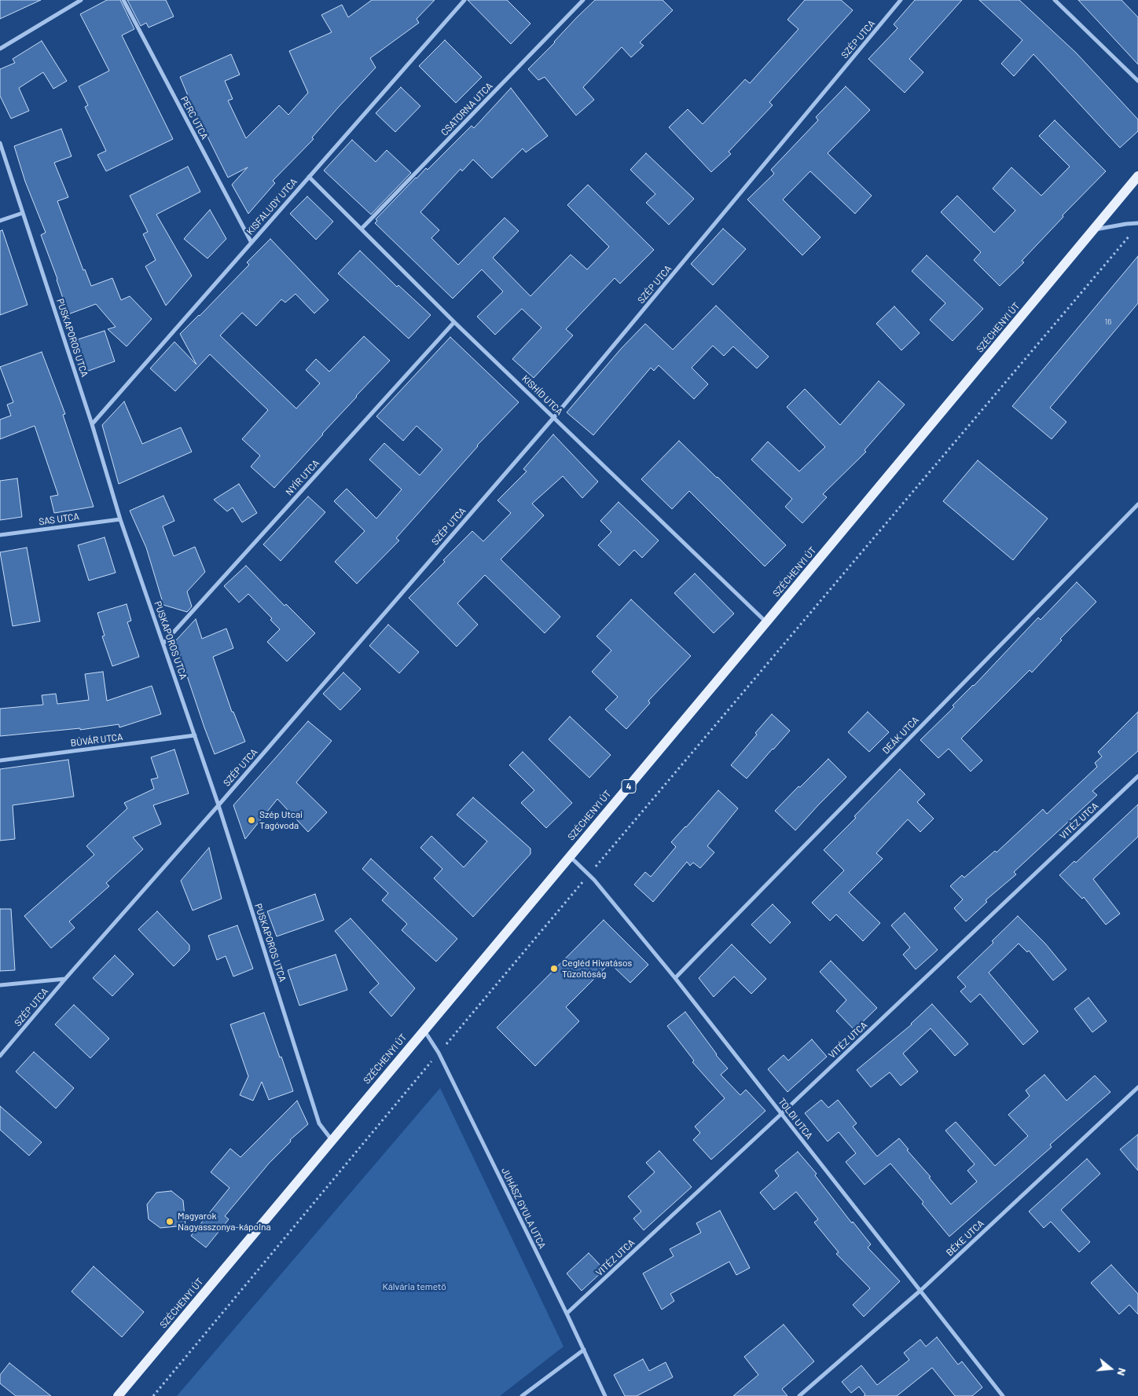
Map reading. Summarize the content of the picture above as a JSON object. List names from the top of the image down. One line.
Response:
{"streets":{"main road":["SZÉCHENYI ÚT","4"],"street":["SZÉP UTCA","CSATORNA UTCA","PERC UTCA","KISFALUDY UTCA","PUSKAPOROS UTCA","KISHÍD UTCA","NYÍR UTCA","SAS UTCA","DEÁK UTCA","BÚVÁR UTCA","VITÉZ UTCA","TOLDI UTCA","JUHÁSZ GYULA UTCA","BÉKE UTCA"]},"crossings":[["SZÉP UTCA","PUSKAPOROS UTCA"],["SZÉP UTCA","KISHÍD UTCA"],["CSATORNA UTCA","KISHÍD UTCA"],["PERC UTCA","KISFALUDY UTCA"],["KISFALUDY UTCA","PUSKAPOROS UTCA"],["KISFALUDY UTCA","KISHÍD UTCA"],["SZÉCHENYI ÚT","PUSKAPOROS UTCA"],["SZÉCHENYI ÚT","KISHÍD UTCA"],["SZÉCHENYI ÚT","TOLDI UTCA"],["SZÉCHENYI ÚT","JUHÁSZ GYULA UTCA"],["PUSKAPOROS UTCA","NYÍR UTCA"],["PUSKAPOROS UTCA","SAS UTCA"],["PUSKAPOROS UTCA","BÚVÁR UTCA"],["KISHÍD UTCA","NYÍR UTCA"],["DEÁK UTCA","TOLDI UTCA"],["VITÉZ UTCA","TOLDI UTCA"],["VITÉZ UTCA","JUHÁSZ GYULA UTCA"],["TOLDI UTCA","BÉKE UTCA"]],"parks":["Kálvária temető"],"places":["Szép Utcai Tagóvoda","Cegléd Hivatásos Tűzoltóság","Magyarok Nagyasszonya-kápolna"],"house_numbers":["16"],"north":"right"}
